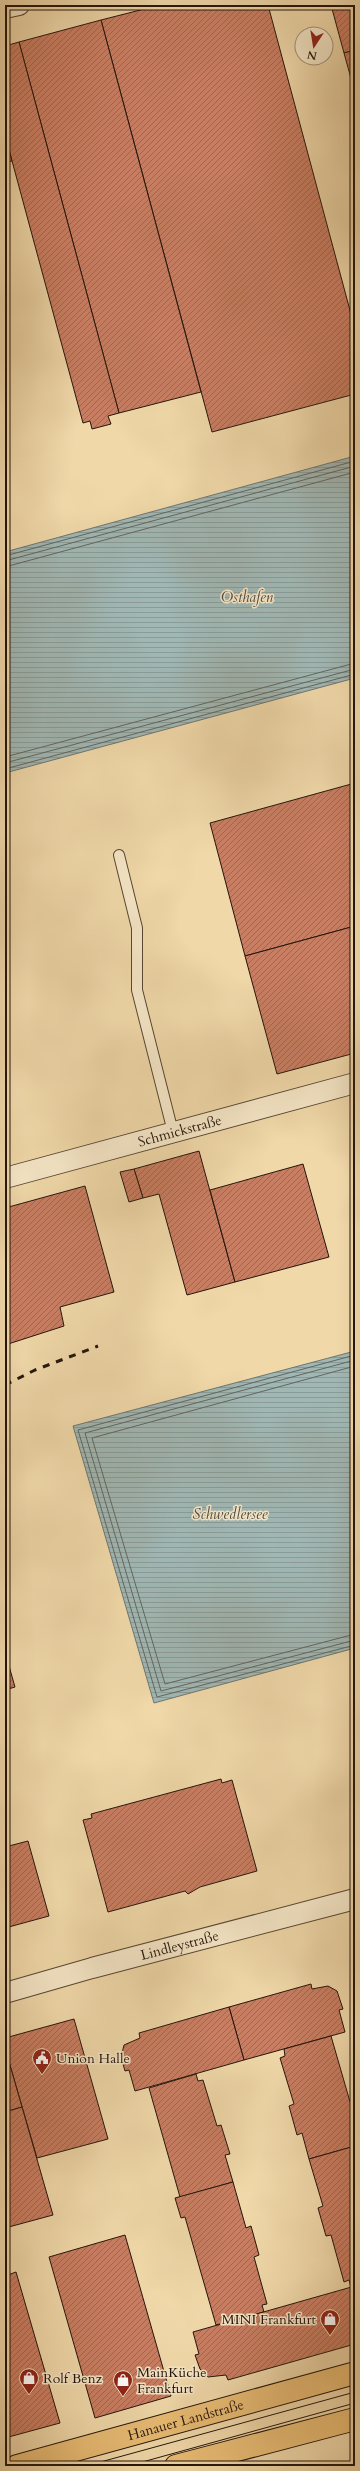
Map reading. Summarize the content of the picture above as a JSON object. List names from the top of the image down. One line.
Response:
{"streets":{"main road":["Hanauer Landstraße"],"street":["Schmickstraße","Lindleystraße"]},"water":["Osthafen","Schwedlersee"],"places":{"public building":["Union Halle"],"shop":["MINI Frankfurt","Rolf Benz","MainKüche Frankfurt"]},"north":"bottom"}
